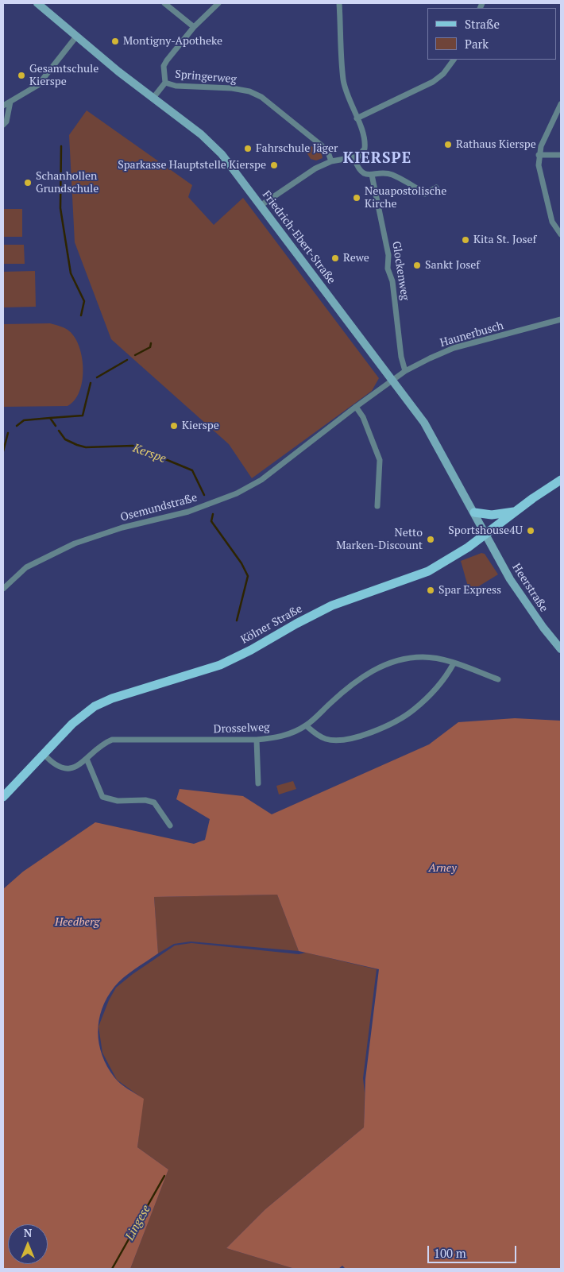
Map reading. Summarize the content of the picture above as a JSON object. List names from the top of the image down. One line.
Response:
{"streets":{"main road":["Friedrich-Ebert-Straße","Heerstraße","Kölner Straße"],"street":["Springerweg","Glockenweg","Haunerbusch","Osemundstraße","Drosselweg"]},"crossings":[["Springerweg","Friedrich-Ebert-Straße"],["Friedrich-Ebert-Straße","Haunerbusch"],["Friedrich-Ebert-Straße","Osemundstraße"],["Friedrich-Ebert-Straße","Heerstraße"],["Friedrich-Ebert-Straße","Kölner Straße"],["Glockenweg","Haunerbusch"],["Haunerbusch","Osemundstraße"],["Heerstraße","Kölner Straße"],["Kölner Straße","Drosselweg"]],"districts":["KIERSPE"],"water":["Kerspe","Lingese"],"parks":["Arney","Heedberg"],"places":["Montigny-Apotheke","Gesamtschule Kierspe","Rathaus Kierspe","Fahrschule Jäger","Sparkasse Hauptstelle Kierspe","Schanhollen Grundschule","Neuapostolische Kirche","Kita St. Josef","Rewe","Sankt Josef","Kierspe","Sportshouse4U","Netto Marken-Discount","Spar Express"],"legend":["Straße","Park"],"scale_bar":"100 m","north":"top"}
